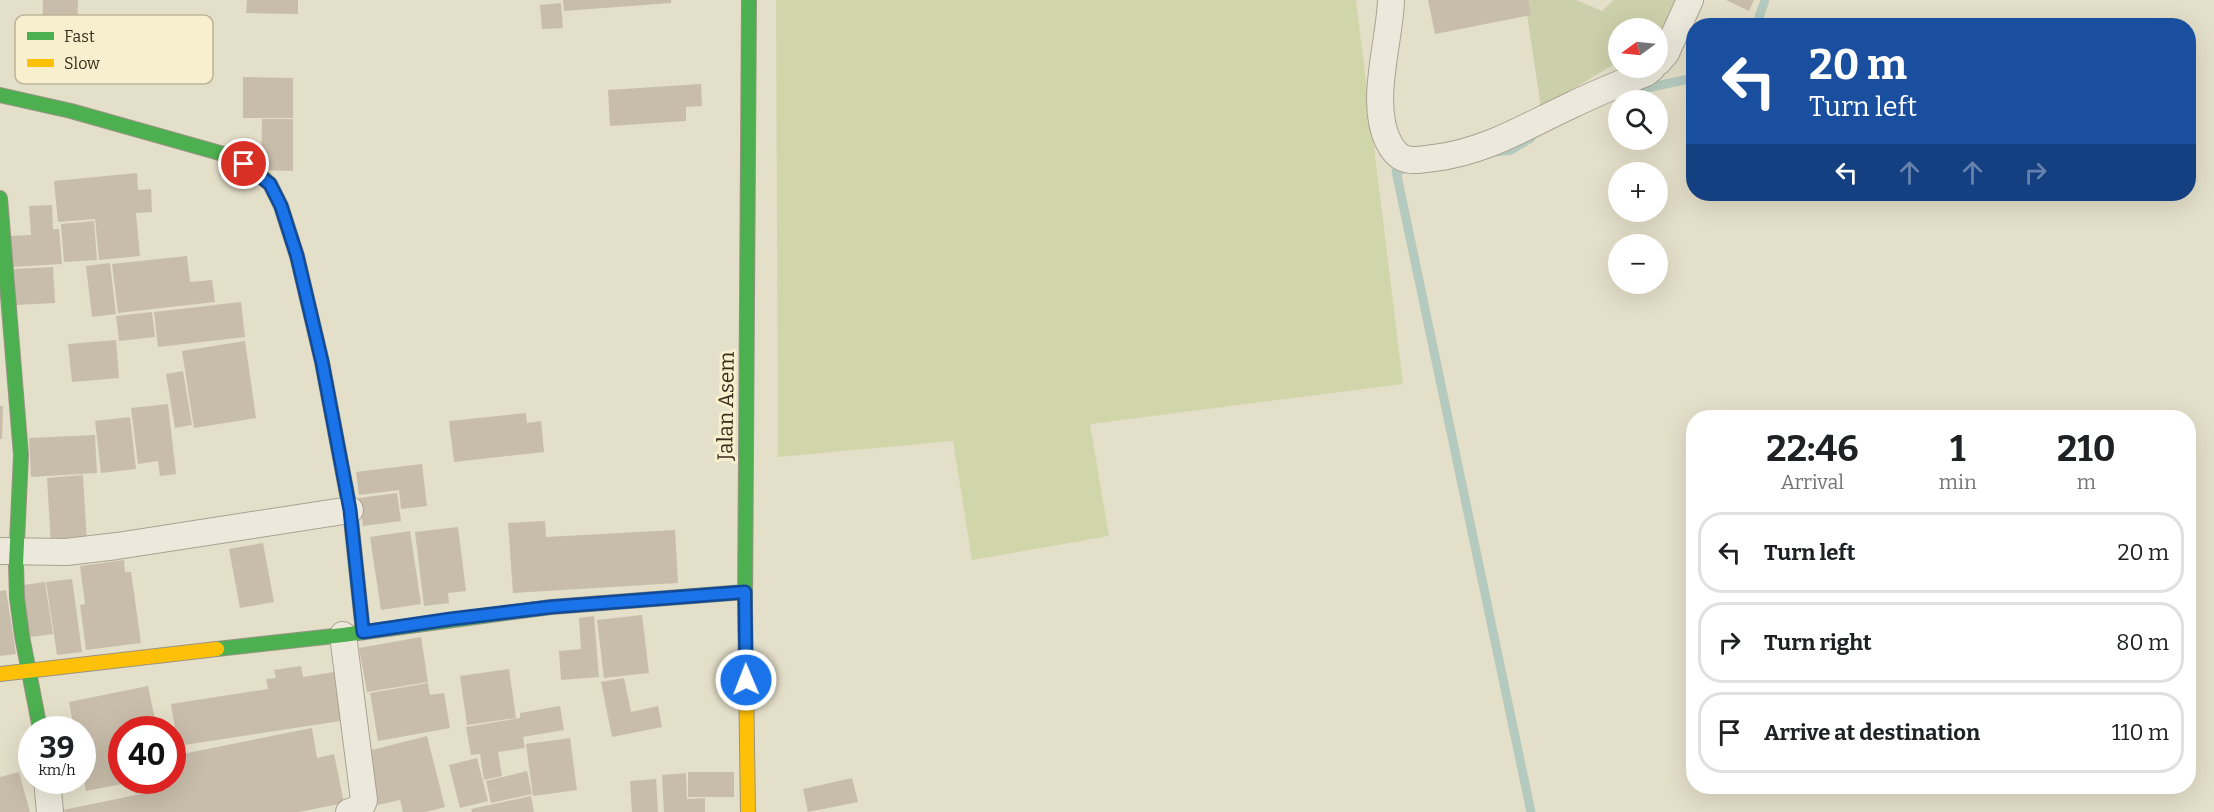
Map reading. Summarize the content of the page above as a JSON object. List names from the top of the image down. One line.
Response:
{"streets":{"street":["Jalan Asem"]},"legend":["Fast","Slow"],"north":"left","page":{"map_buttons":["+","−"],"turn":["20 m","Turn left"],"eta":["22:46","Arrival","1","min","210","m"],"list":[{"name":"Turn left","value":"20 m"},{"name":"Turn right","value":"80 m"},{"name":"Arrive at destination","value":"110 m"}],"speed":"39 km/h","limit":"40"}}
